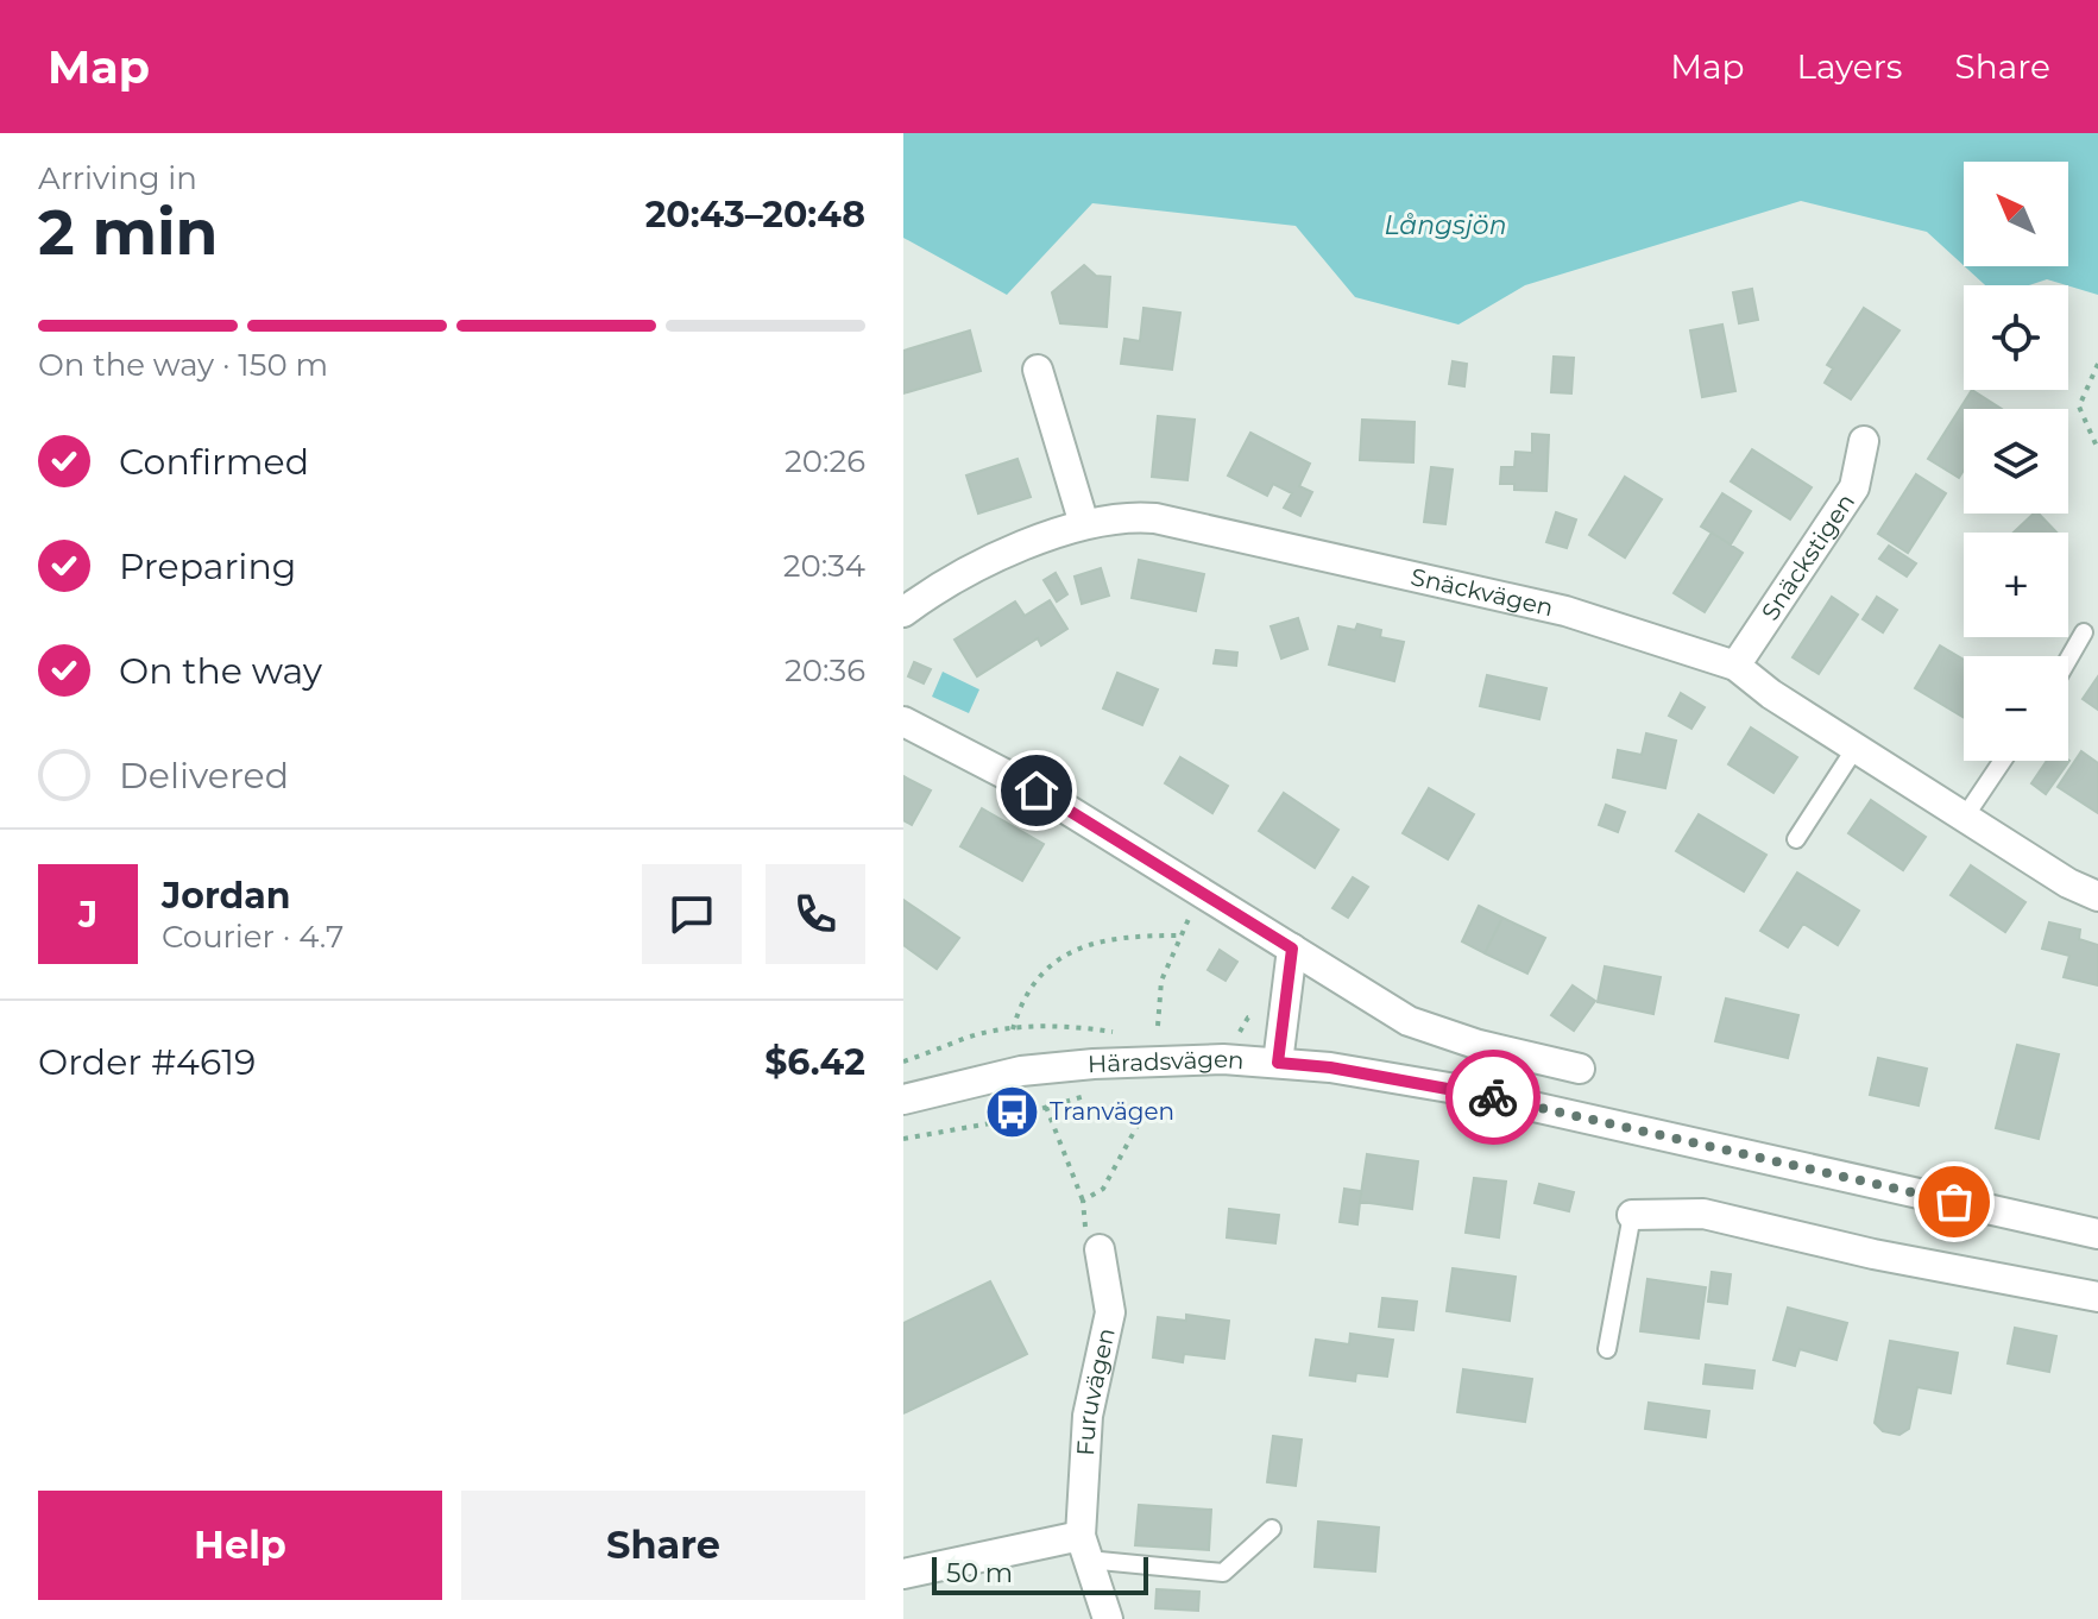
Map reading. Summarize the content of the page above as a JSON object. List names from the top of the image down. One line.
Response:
{"streets":{"street":["Snäckstigen","Snäckvägen","Häradsvägen","Furuvägen"]},"crossings":[["Snäckstigen","Snäckvägen"]],"water":["Långsjön"],"places":{"bus stop":["Tranvägen"]},"scale_bar":"50 m","north":"top left","page":{"header":"Map","nav":["Map","Layers","Share"],"heading":["2 min","Arriving in","20:43–20:48"],"panel":["Jordan","Courier · 4.7","Order #4619","$6.42"],"map_buttons":["+","−"],"bar":"On the way · 150 m","list":[["Confirmed","20:26"],["Preparing","20:34"],["On the way","20:36"],"Delivered"],"round":"J","buttons":["Help","Share"],"scale":"50 m"}}
